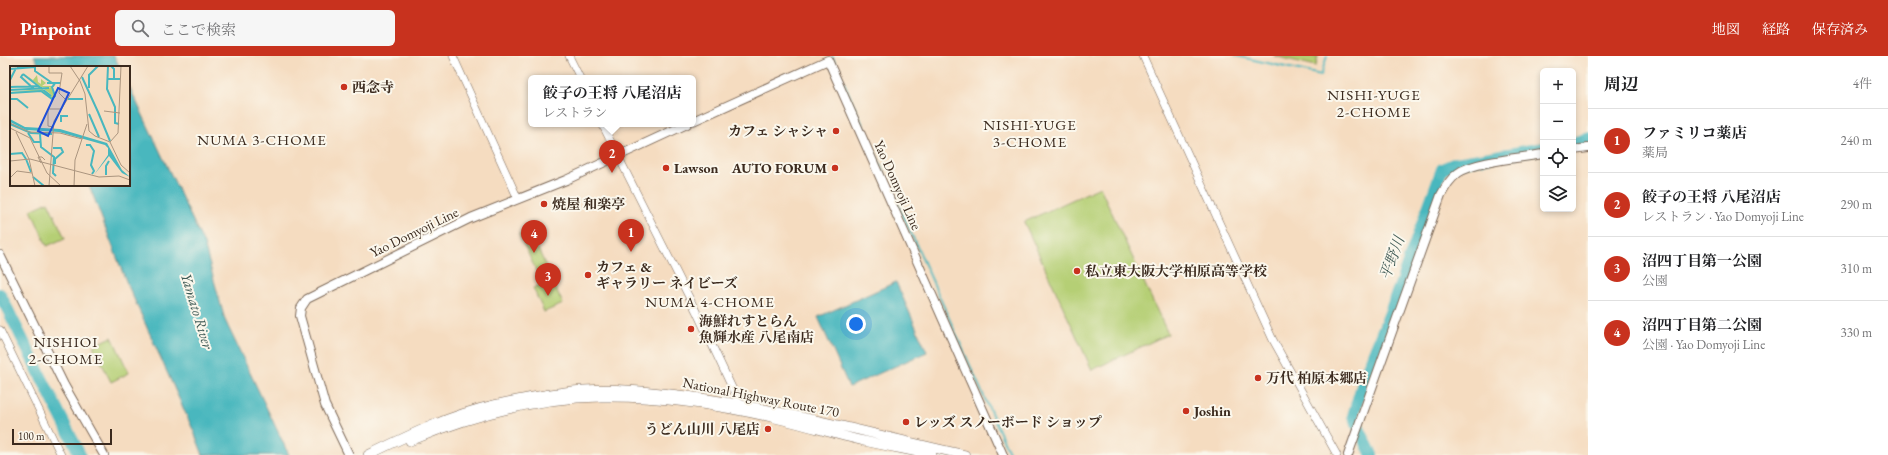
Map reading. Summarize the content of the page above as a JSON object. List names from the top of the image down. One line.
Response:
{"streets":{"highway":["National Highway Route 170"],"main road":["Yao Domyoji Line"]},"districts":["NISHI-YUGE 2-CHOME","NISHI-YUGE 3-CHOME","NUMA 3-CHOME","NUMA 4-CHOME","NISHIOI 2-CHOME"],"water":["平野川","Yamato River"],"places":["西念寺","カフェ シャシャ","Lawson","AUTO FORUM","焼屋 和楽亭","私立東大阪大学柏原高等学校","カフェ & ギャラリー ネイビーズ","海鮮れすとらん 魚輝水産 八尾南店","万代 柏原本郷店","Joshin","レッズ スノーボード ショップ","うどん山川 八尾店"],"scale_bar":"100 m","page":{"header":"Pinpoint","search":"ここで検索","nav":["地図","経路","保存済み"],"heading":["周辺","4件"],"map_buttons":["+","−"],"popup":["餃子の王将 八尾沼店","レストラン"],"list":[{"mark":"1","name":"ファミリコ薬店","note":"薬局","value":"240 m"},{"mark":"2","name":"餃子の王将 八尾沼店","note":"レストラン · Yao Domyoji Line","value":"290 m"},{"mark":"3","name":"沼四丁目第一公園","note":"公園","value":"310 m"},{"mark":"4","name":"沼四丁目第二公園","note":"公園 · Yao Domyoji Line","value":"330 m"}],"pins":["2","1","4","3"],"scale":"100 m"}}
